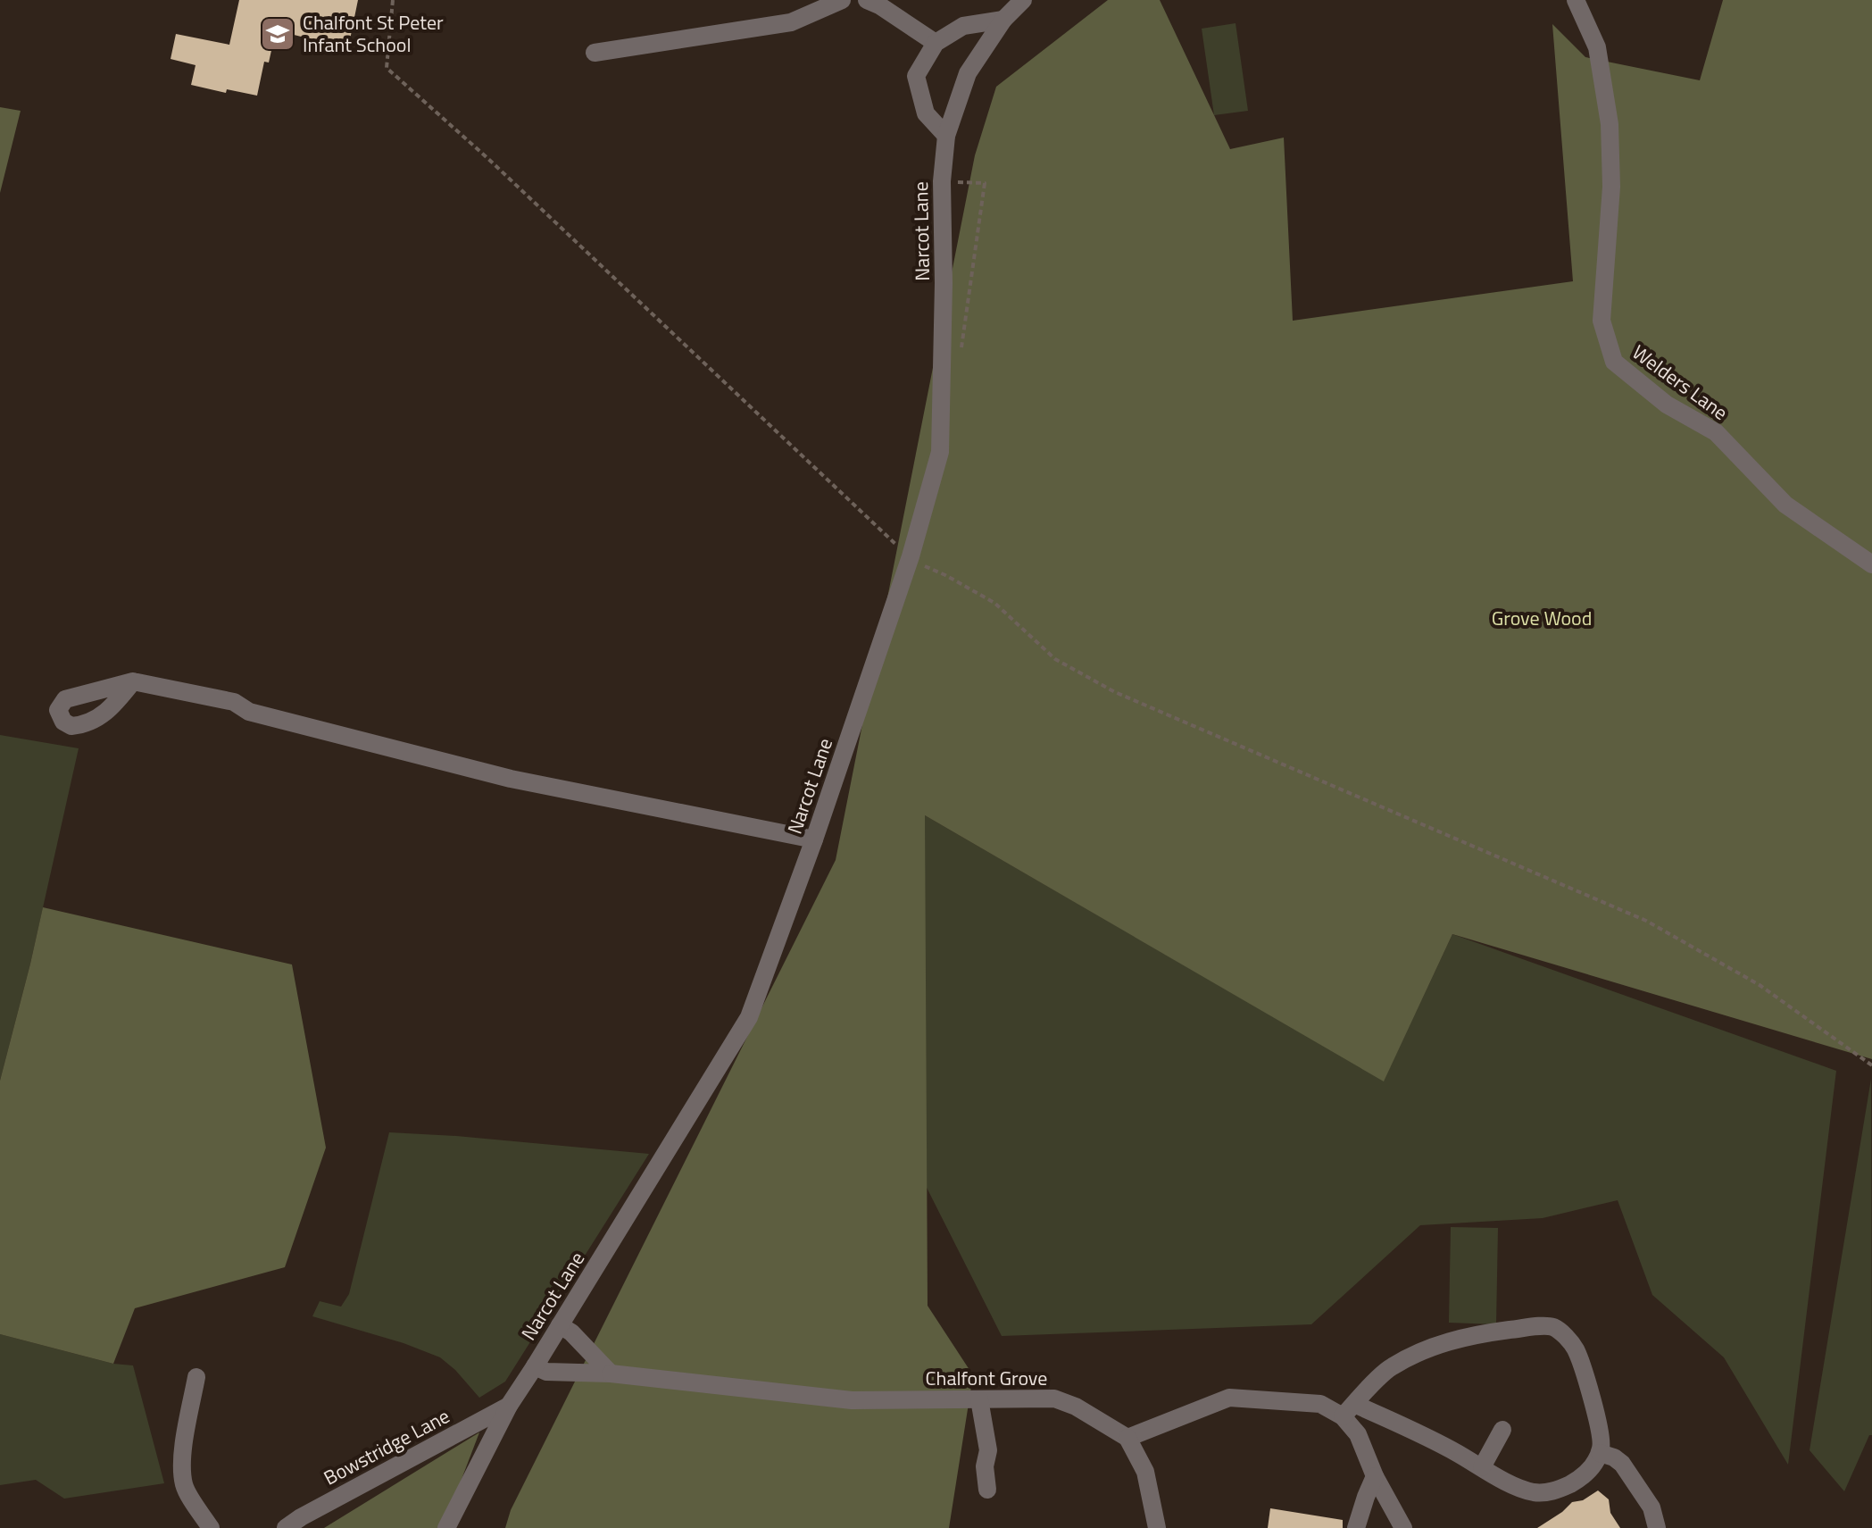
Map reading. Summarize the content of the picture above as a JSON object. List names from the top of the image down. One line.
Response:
{"streets":{"street":["Narcot Lane","Welders Lane","Chalfont Grove","Bowstridge Lane"]},"crossings":[["Narcot Lane","Chalfont Grove"],["Narcot Lane","Bowstridge Lane"]],"parks":["Grove Wood"],"places":{"school or university":["Chalfont St Peter Infant School"]}}
